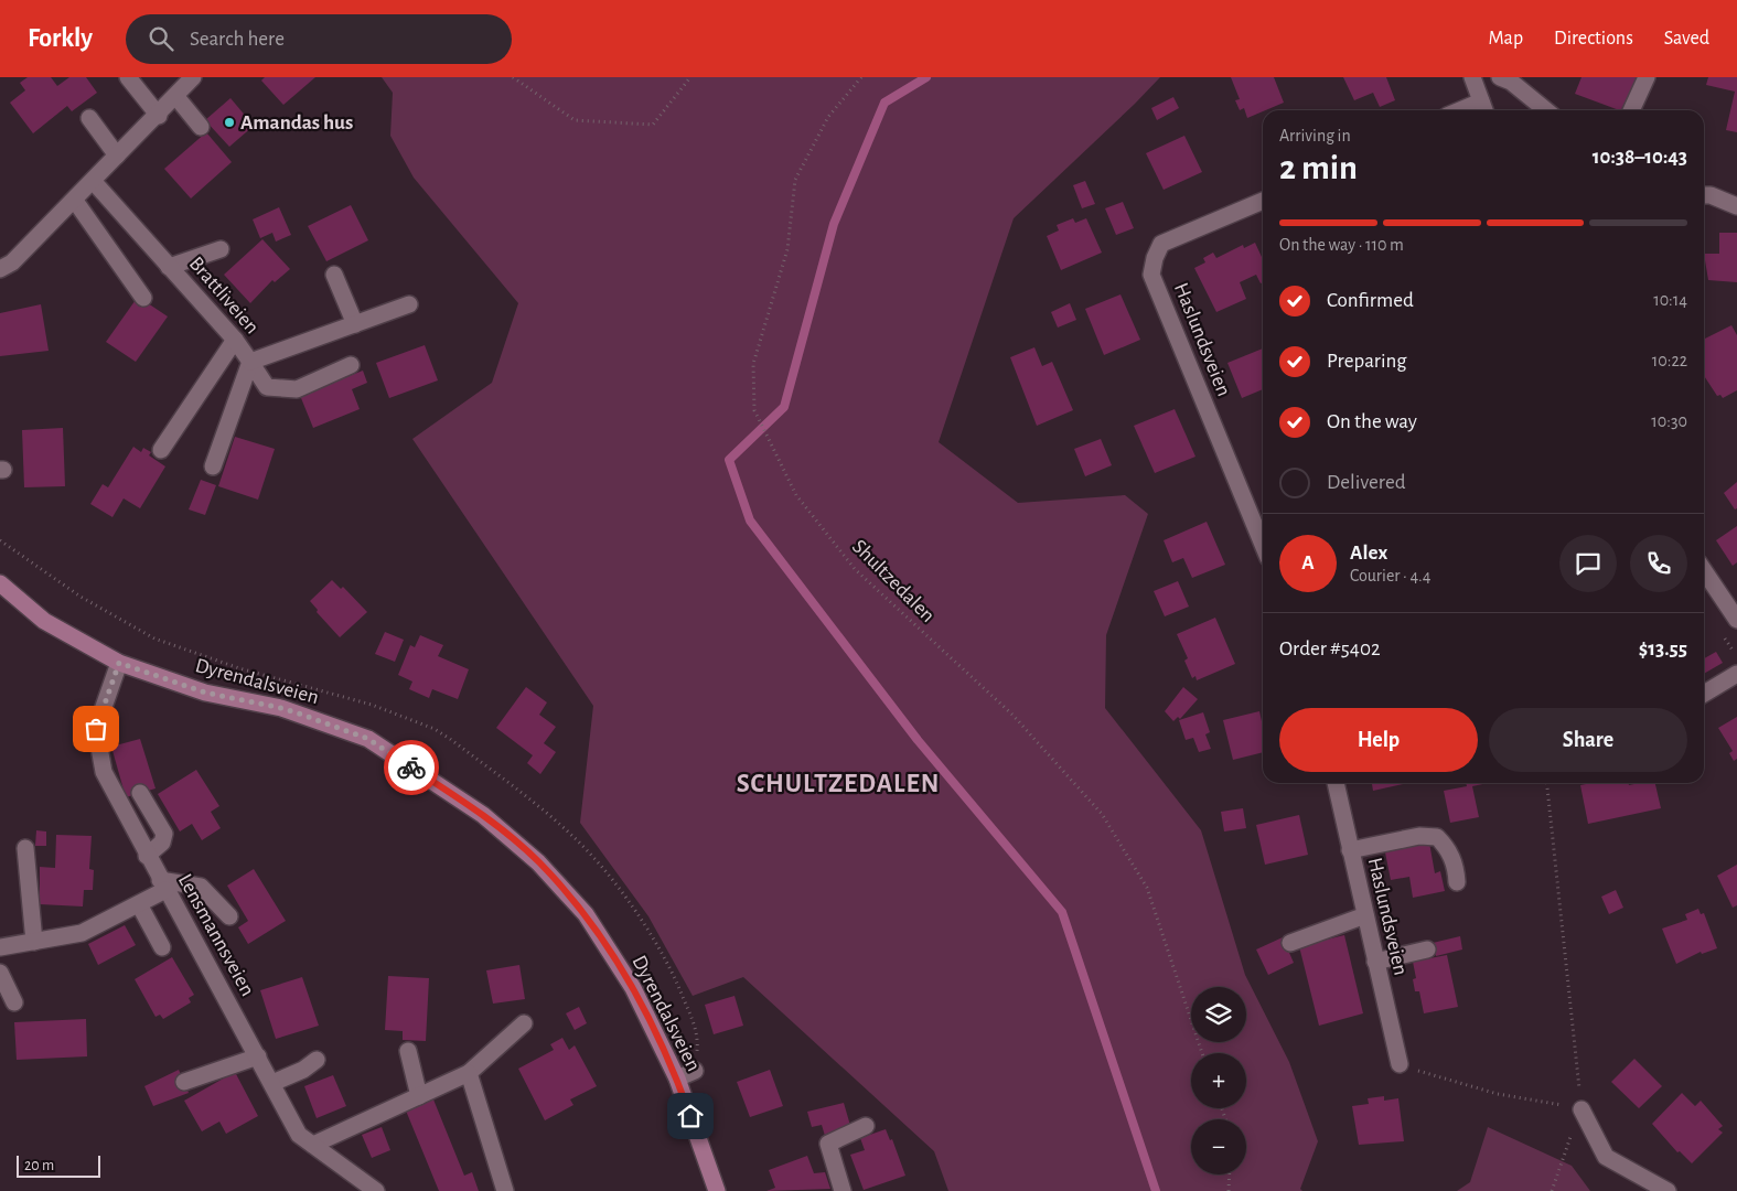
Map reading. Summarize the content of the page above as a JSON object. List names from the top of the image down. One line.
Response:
{"streets":{"main road":["Dyrendalsveien"],"street":["Brattliveien","Haslundsveien","Lensmannsveien"],"path":["Shultzedalen"]},"crossings":[["Dyrendalsveien","Lensmannsveien"]],"districts":["SCHULTZEDALEN"],"places":["Amandas hus"],"scale_bar":"20 m","page":{"header":"Forkly","search":"Search here","nav":["Map","Directions","Saved"],"heading":["2 min","Arriving in","10:38–10:43"],"panel":["Alex","Courier · 4.4","Order #5402","$13.55"],"bar":"On the way · 110 m","list":[["Confirmed","10:14"],["Preparing","10:22"],["On the way","10:30"],"Delivered"],"round":"A","buttons":["Help","Share"],"map_buttons":["+","−"],"scale":"20 m"}}
